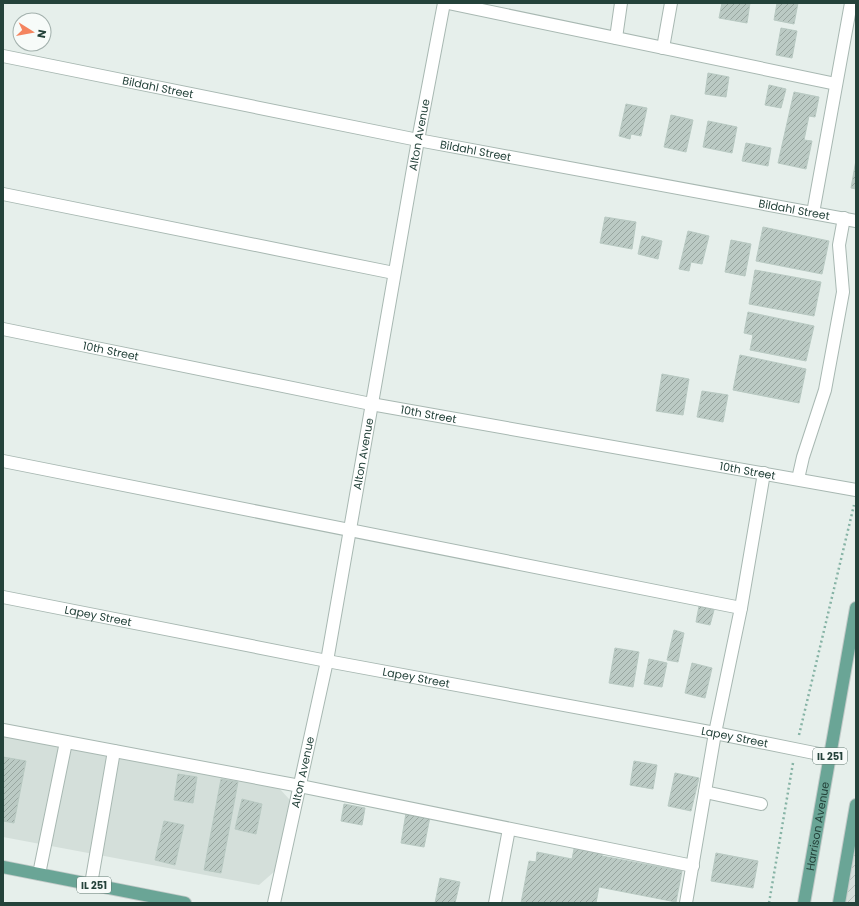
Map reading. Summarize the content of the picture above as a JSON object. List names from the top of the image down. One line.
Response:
{"streets":{"main road":["IL 251","Harrison Avenue"],"street":["Bildahl Street","Alton Avenue","10th Street","Lapey Street"]},"crossings":[["Bildahl Street","Alton Avenue"],["Alton Avenue","10th Street"],["Alton Avenue","Lapey Street"],["Lapey Street","Harrison Avenue"]],"north":"right"}
